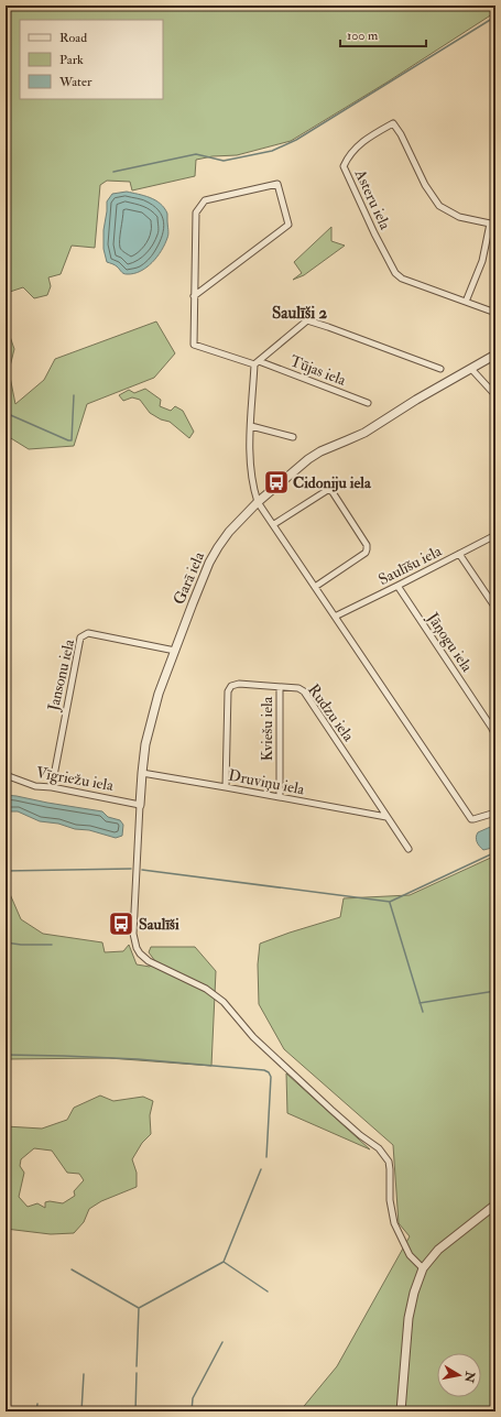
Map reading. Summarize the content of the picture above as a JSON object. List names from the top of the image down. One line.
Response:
{"streets":{"street":["Asteru iela","Tūjas iela","Saulīšu iela","Garā iela","Jāņogu iela","Jansonu iela","Rudzu iela","Kviešu iela","Vīgriežu iela","Druviņu iela"]},"crossings":[["Saulīšu iela","Jāņogu iela"],["Garā iela","Jansonu iela"],["Garā iela","Vīgriežu iela"],["Garā iela","Druviņu iela"],["Jansonu iela","Vīgriežu iela"],["Rudzu iela","Kviešu iela"],["Rudzu iela","Druviņu iela"],["Kviešu iela","Druviņu iela"]],"districts":["Saulīši 2"],"places":{"bus stop":["Cidoniju iela","Saulīši"]},"legend":["Road","Park","Water"],"scale_bar":"100 m","north":"right"}
